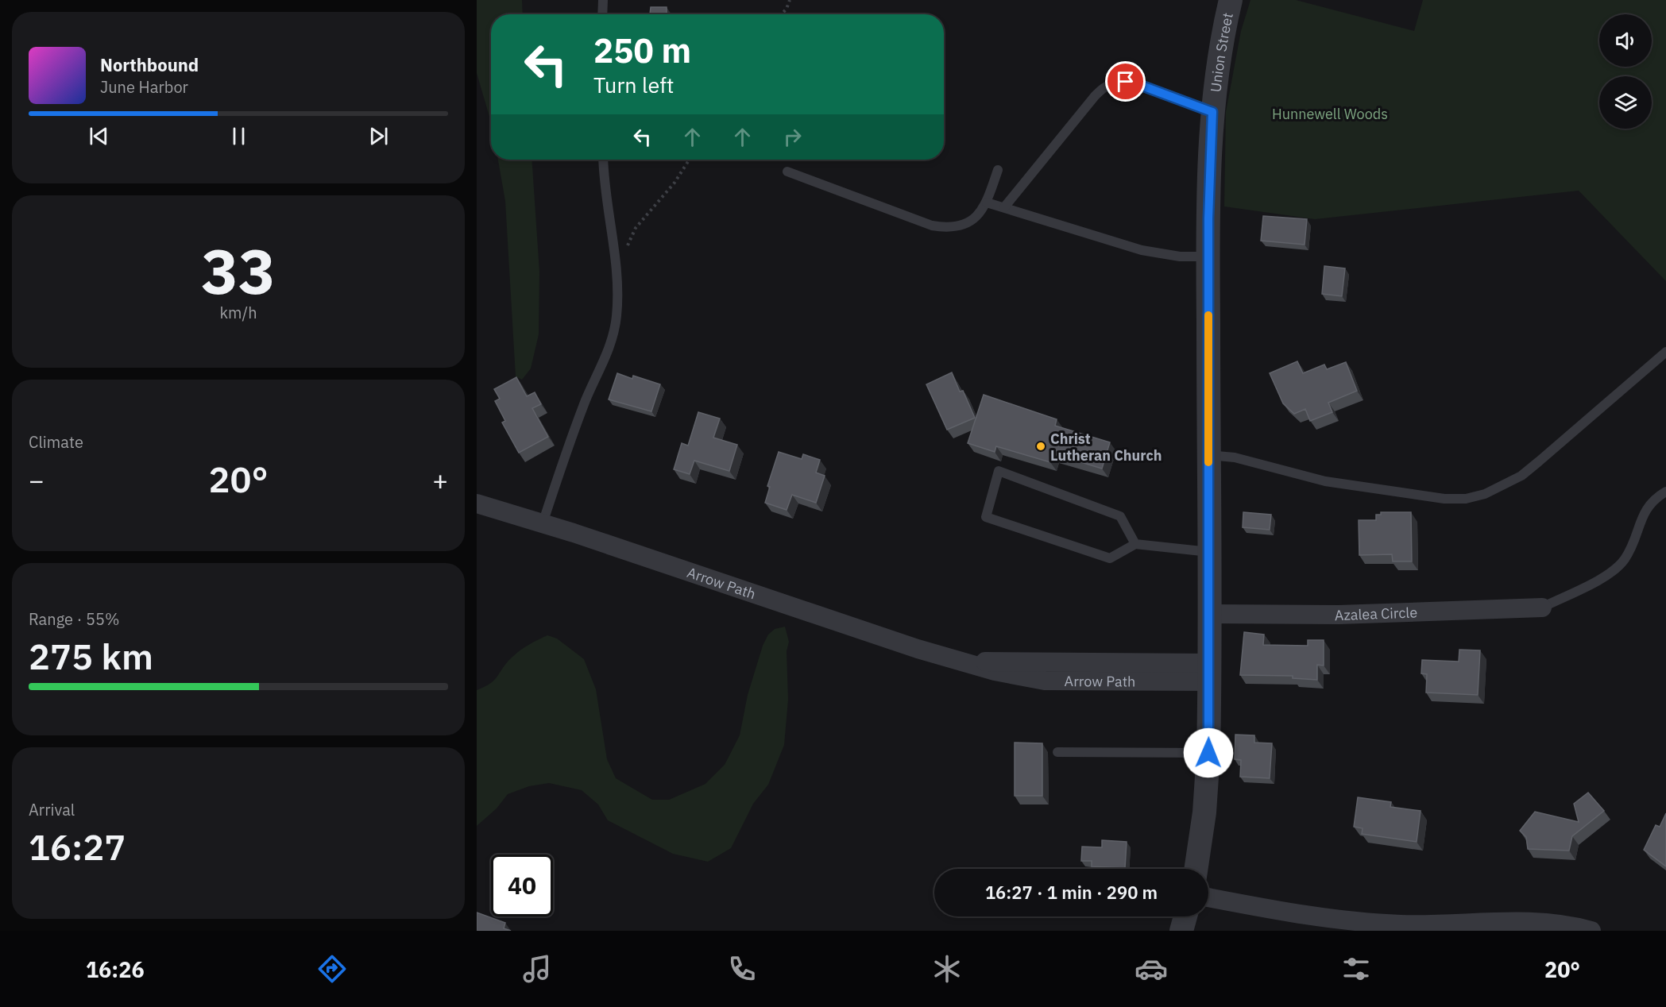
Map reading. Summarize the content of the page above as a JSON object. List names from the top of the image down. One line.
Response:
{"streets":{"street":["Union Street","Arrow Path","Azalea Circle"]},"crossings":[["Union Street","Arrow Path"],["Union Street","Azalea Circle"]],"parks":["Hunnewell Woods"],"places":["Christ Lutheran Church"],"page":{"turn":["250 m","Turn left"],"song":["Northbound","June Harbor"],"tile":[["33","km/h"],"Climate",["Range · 55%","275 km"],["Arrival","16:27"]],"heat":["−","20°","+"],"limit":"40","trip":"16:27 · 1 min · 290 m","tabs":["16:26","20°"]}}
